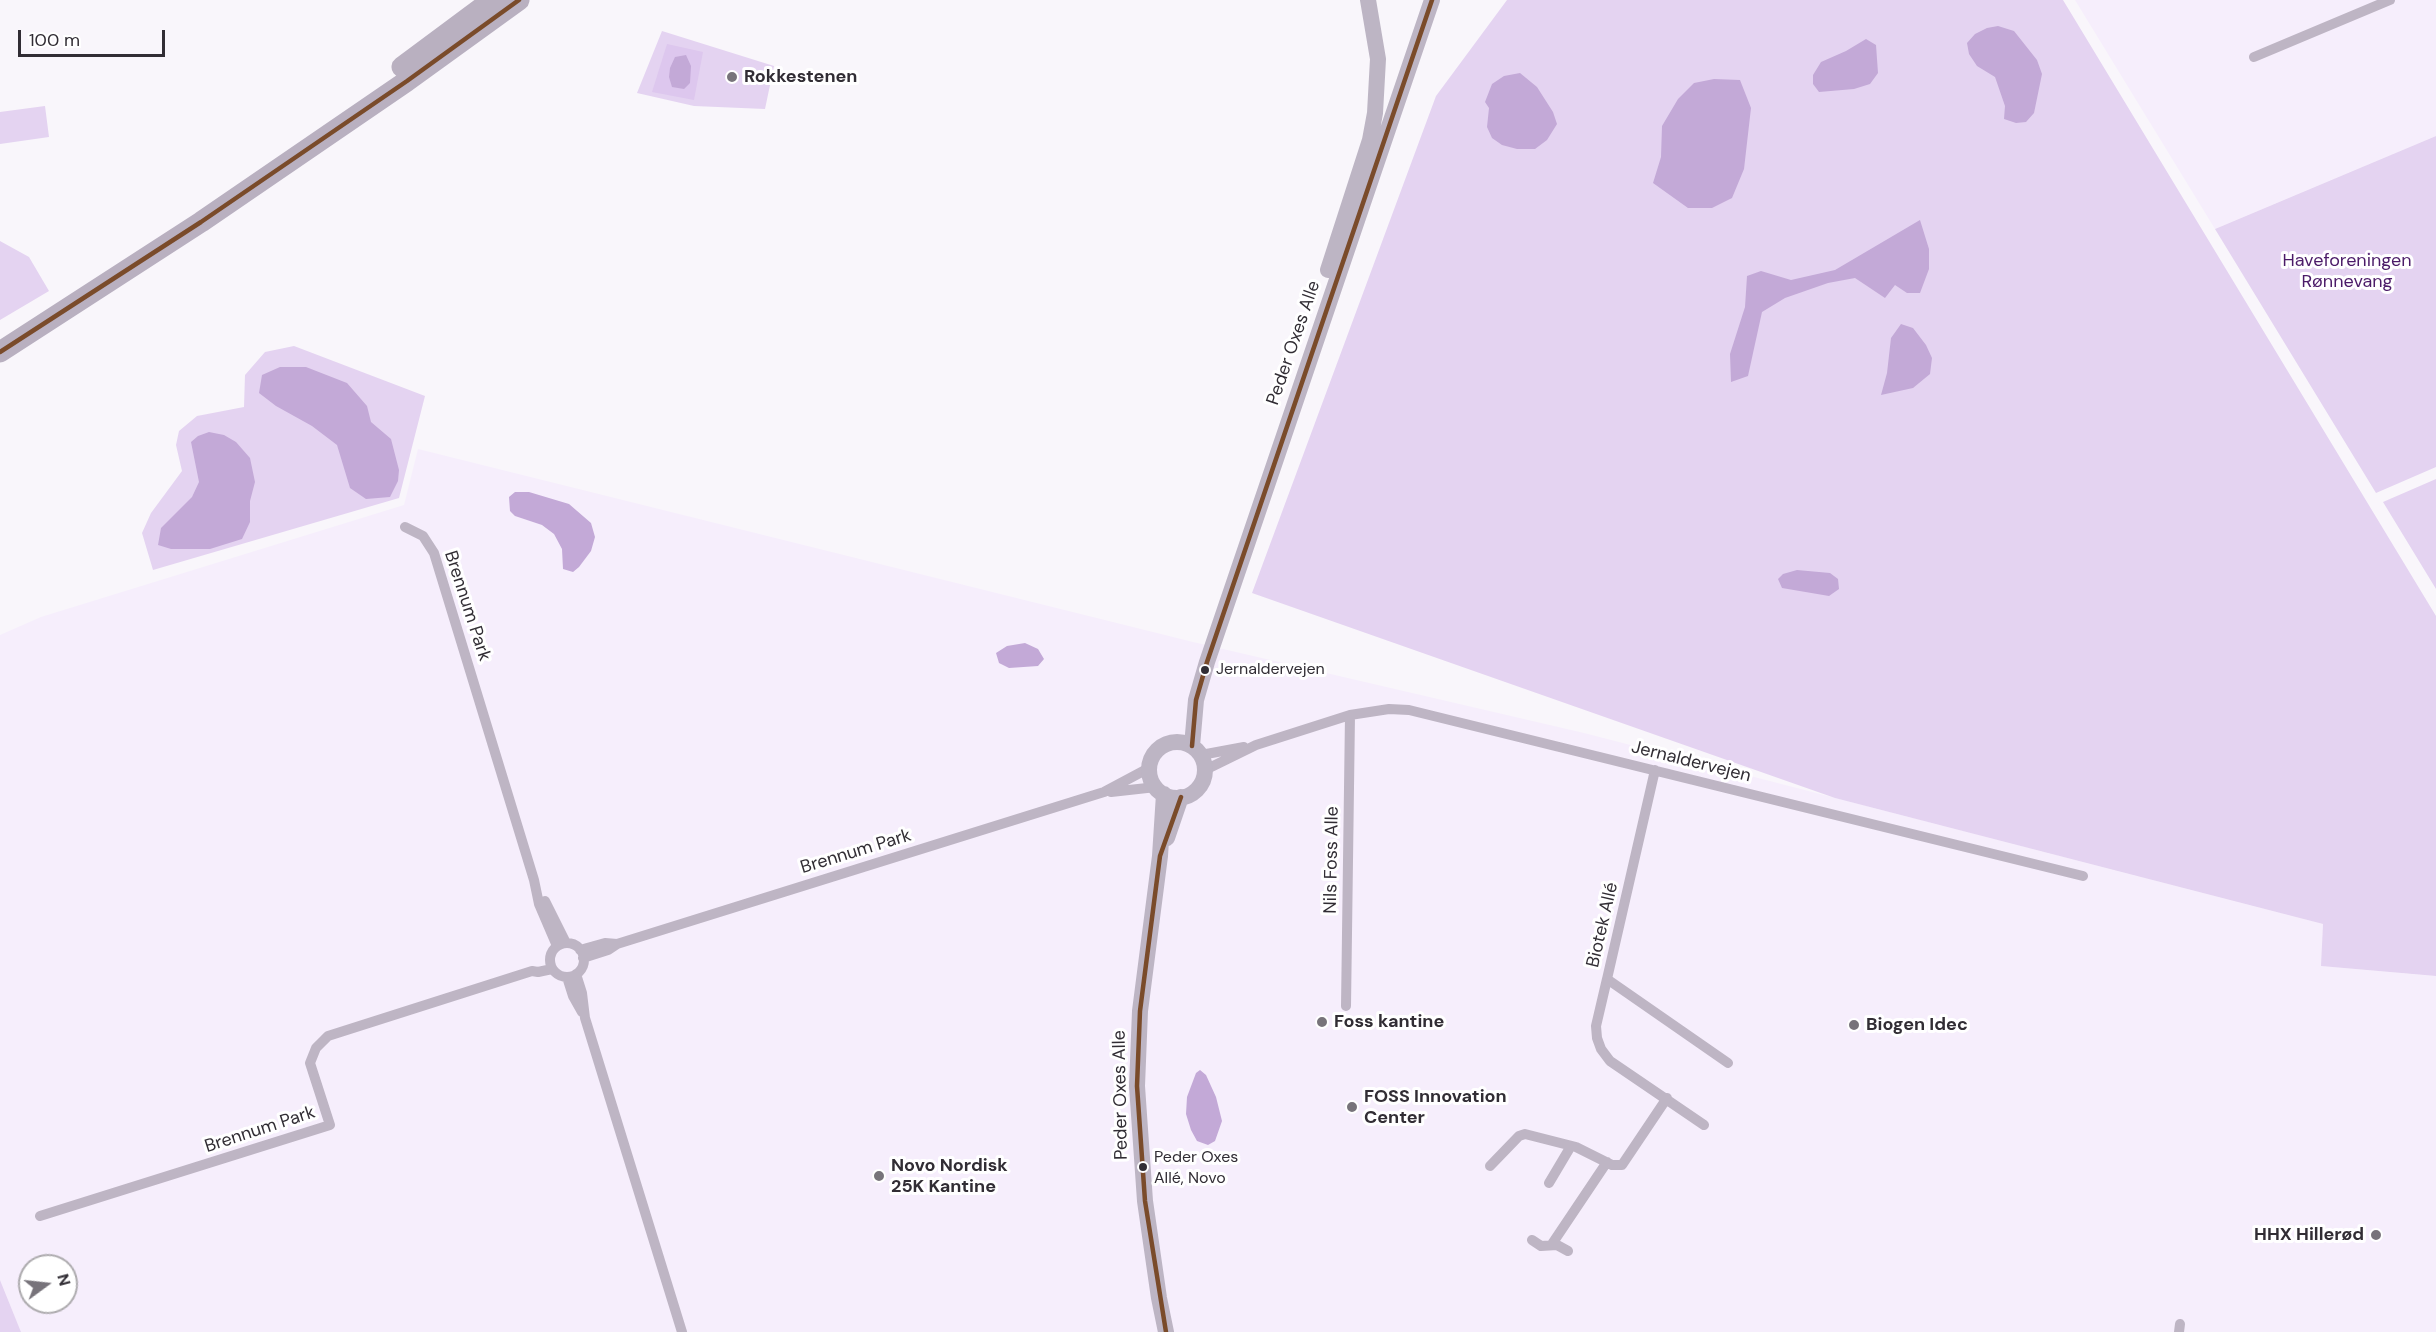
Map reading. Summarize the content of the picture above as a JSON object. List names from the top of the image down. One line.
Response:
{"streets":{"street":["Peder Oxes Alle","Brennum Park","Jernaldervejen","Nils Foss Alle","Biotek Allé"]},"crossings":[["Peder Oxes Alle","Brennum Park"],["Peder Oxes Alle","Jernaldervejen"],["Brennum Park","Jernaldervejen"],["Jernaldervejen","Nils Foss Alle"],["Jernaldervejen","Biotek Allé"]],"parks":["Haveforeningen Rønnevang"],"places":["Rokkestenen","Jernaldervejen","Foss kantine","Biogen Idec","FOSS Innovation Center","Peder Oxes Allé, Novo","Novo Nordisk 25K Kantine","HHX Hillerød"],"scale_bar":"100 m","north":"right"}
